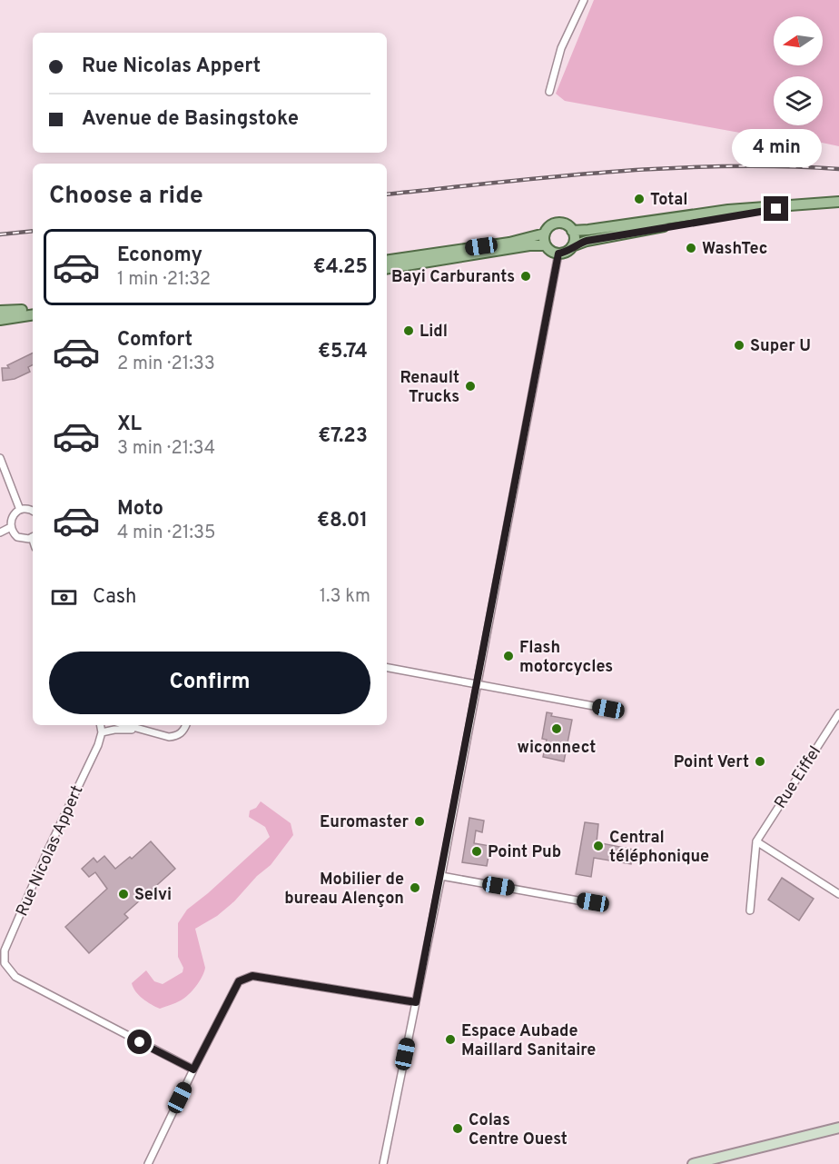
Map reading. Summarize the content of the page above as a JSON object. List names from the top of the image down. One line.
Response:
{"streets":{"street":["Rue Eiffel","Rue Nicolas Appert"]},"places":["Total","WashTec","Bayi Carburants","Lidl","Super U","Renault Trucks","Flash motorcycles","wiconnect","Point Vert","Euromaster","Central téléphonique","Point Pub","Mobilier de bureau Alençon","Selvi","Espace Aubade Maillard Sanitaire","Colas Centre Ouest"],"north":"left","page":{"banner":["Rue Nicolas Appert","Avenue de Basingstoke"],"bubble":"4 min","heading":"Choose a ride","list":[{"name":"Economy","note":"1 min · 21:32","value":"€4.25"},{"name":"Comfort","note":"2 min · 21:33","value":"€5.74"},{"name":"XL","note":"3 min · 21:34","value":"€7.23"},{"name":"Moto","note":"4 min · 21:35","value":"€8.01"}],"pay":["Cash","1.3 km"],"buttons":"Confirm"}}
